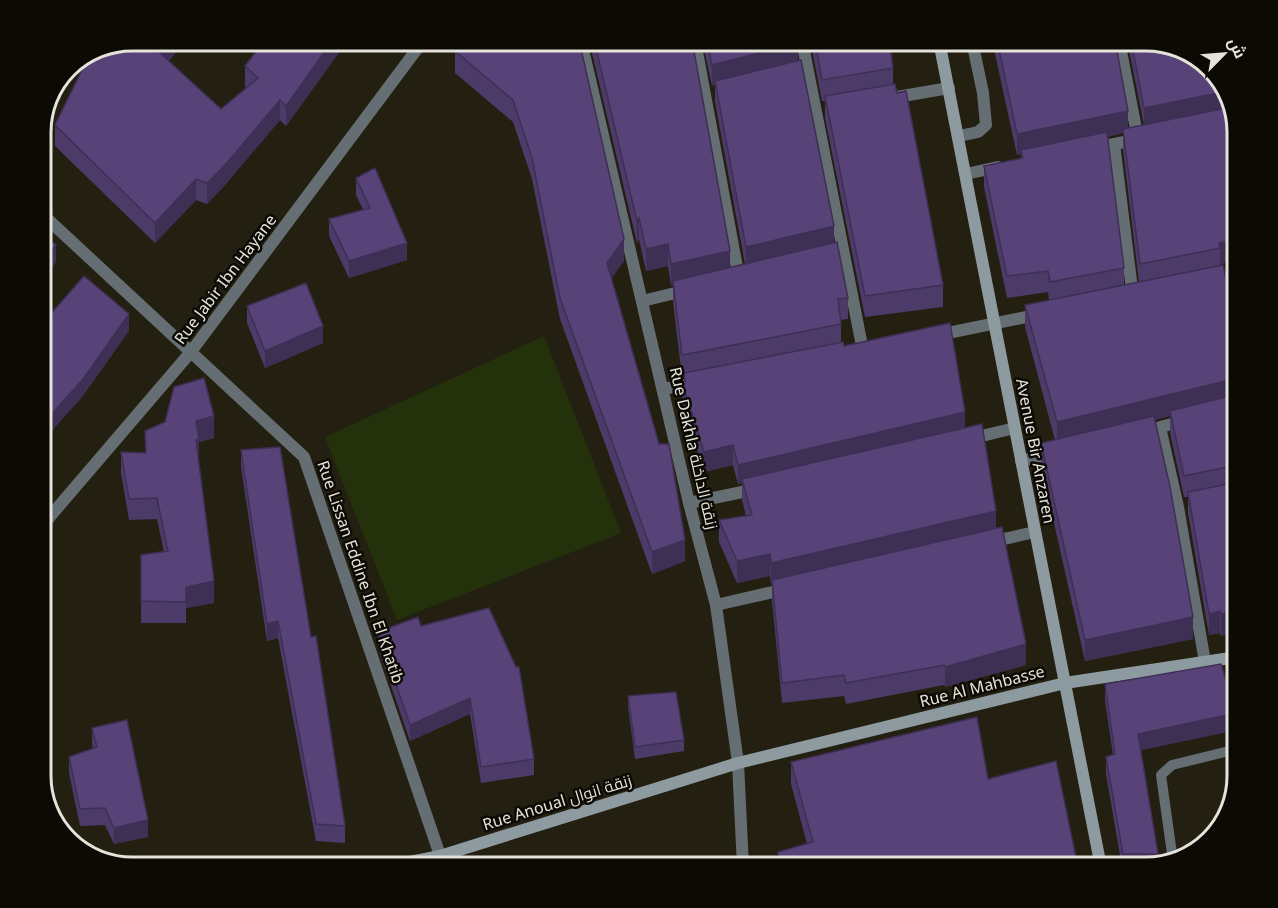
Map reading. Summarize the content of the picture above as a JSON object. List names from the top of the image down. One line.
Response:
{"streets":{"street":["Rue Jabir Ibn Hayane","Rue Dakhla زنقة الداخلة","Avenue Bir Anzaren","Rue Lissan Eddine Ibn El Khatib","Rue Al Mahbasse","Rue Anoual زنقة انوال"]},"crossings":[["Rue Jabir Ibn Hayane","Rue Lissan Eddine Ibn El Khatib"],["Rue Dakhla زنقة الداخلة","Rue Al Mahbasse"],["Rue Dakhla زنقة الداخلة","Rue Anoual زنقة انوال"],["Avenue Bir Anzaren","Rue Al Mahbasse"],["Rue Al Mahbasse","Rue Anoual زنقة انوال"]],"north":"top right"}
